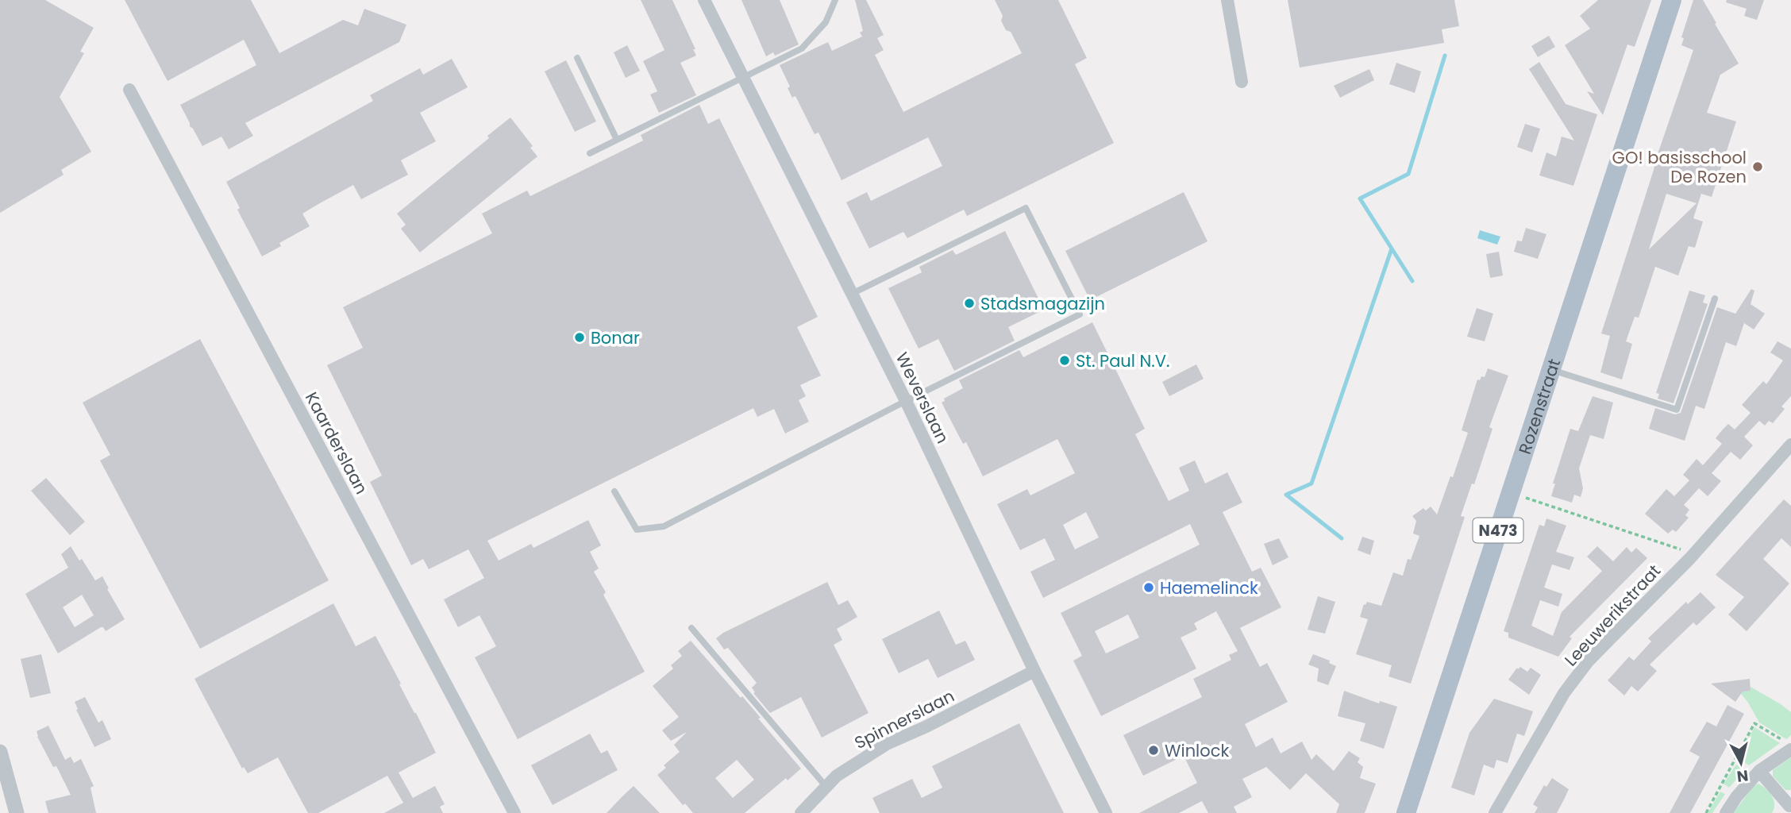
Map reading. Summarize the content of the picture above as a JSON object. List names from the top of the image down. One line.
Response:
{"streets":{"main road":["Rozenstraat","N473"],"street":["Weverslaan","Kaarderslaan","Leeuwerikstraat","Spinnerslaan"]},"crossings":[["Weverslaan","Spinnerslaan"],["Rozenstraat","Leeuwerikstraat"]],"places":["GO! basisschool De Rozen","Stadsmagazijn","Bonar","St. Paul N.V.","Haemelinck","Winlock"],"north":"bottom"}
